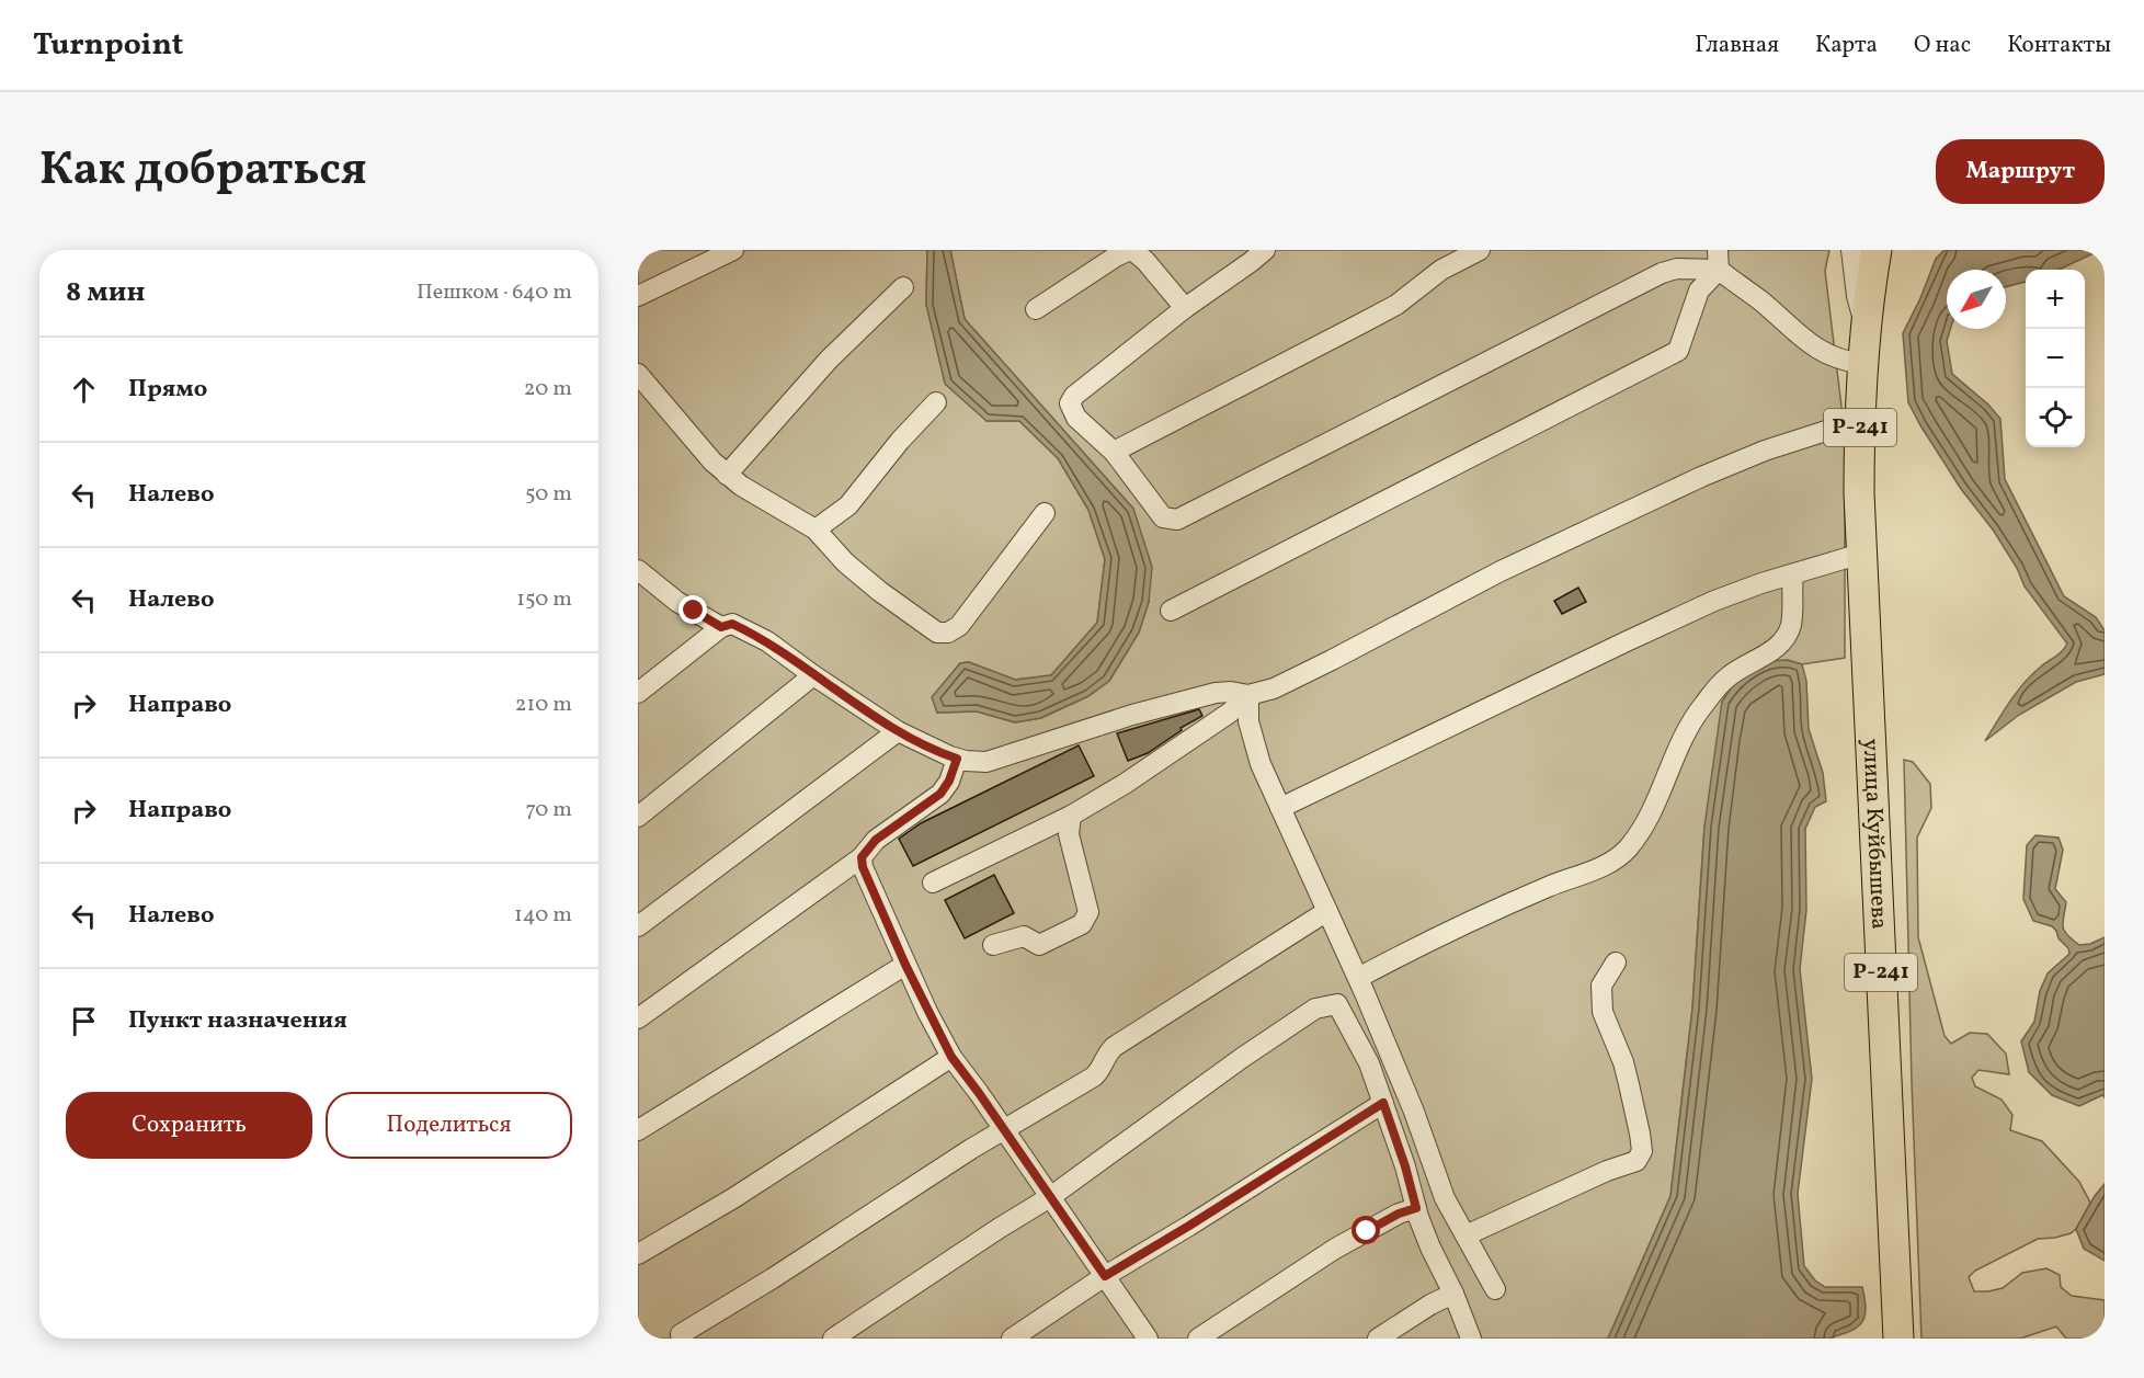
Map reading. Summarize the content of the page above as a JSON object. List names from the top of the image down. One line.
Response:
{"streets":{"highway":["Р-241","улица Куйбышева"]},"crossings":[["Р-241","улица Куйбышева"]],"north":"bottom left","page":{"header":"Turnpoint","nav":["Главная","Карта","О нас","Контакты"],"title":"Как добраться","buttons":["Маршрут",["Сохранить","Поделиться"]],"heading":["8 мин","Пешком · 640 m"],"map_buttons":["+","−"],"list":[["Прямо","20 m"],["Налево","50 m"],["Налево","150 m"],["Направо","210 m"],["Направо","70 m"],["Налево","140 m"],"Пункт назначения"]}}
